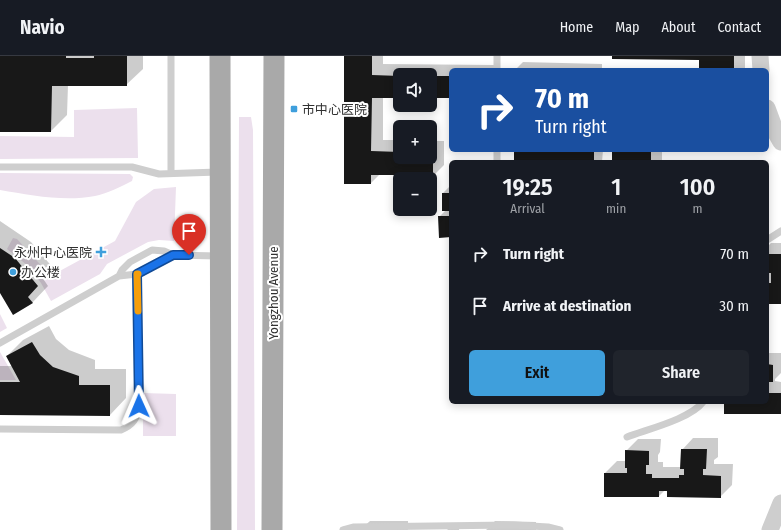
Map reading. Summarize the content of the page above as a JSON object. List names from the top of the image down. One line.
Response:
{"streets":{"main road":["Yongzhou Avenue"]},"places":{"transit":["市中心医院"],"health":["永州中心医院"],"other":["办公楼"]},"page":{"header":"Navio","nav":["Home","Map","About","Contact"],"map_buttons":["+","−"],"turn":["70 m","Turn right"],"eta":["19:25","Arrival","1","min","100","m"],"list":[{"name":"Turn right","value":"70 m"},{"name":"Arrive at destination","value":"30 m"}],"buttons":["Exit","Share"]}}
